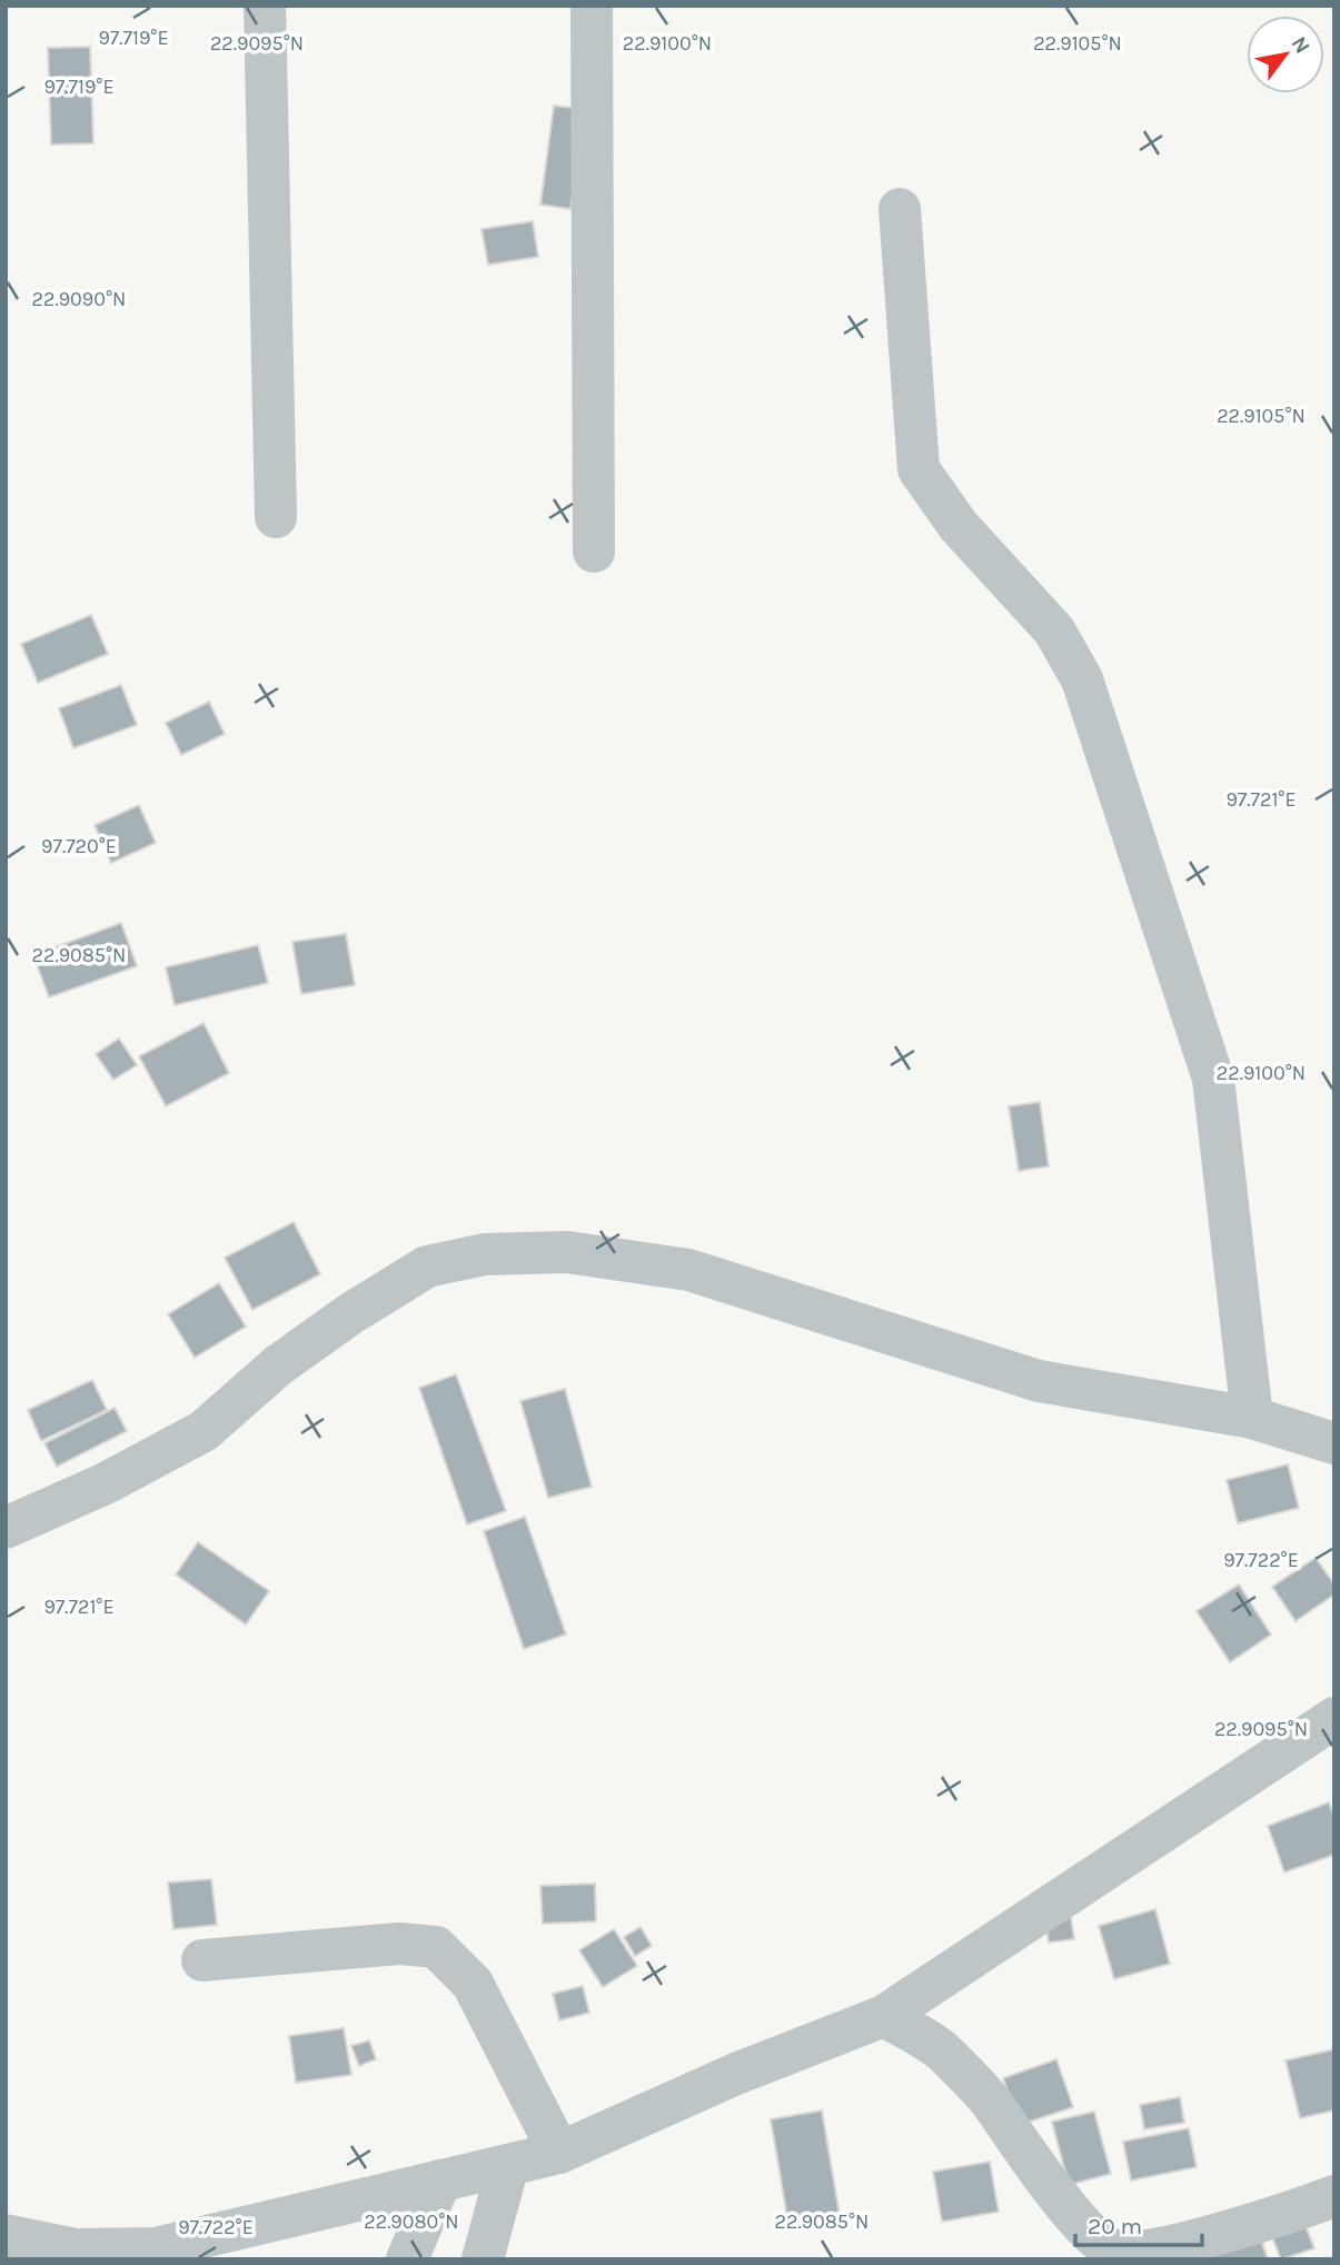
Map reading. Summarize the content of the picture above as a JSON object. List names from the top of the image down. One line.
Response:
{"scale_bar":"20 m","north":"top right","coordinates":["97.719°E","22.9095°N","22.9100°N","22.9105°N","22.9090°N","97.721°E","97.720°E","22.9085°N","97.722°E","22.9080°N"]}
